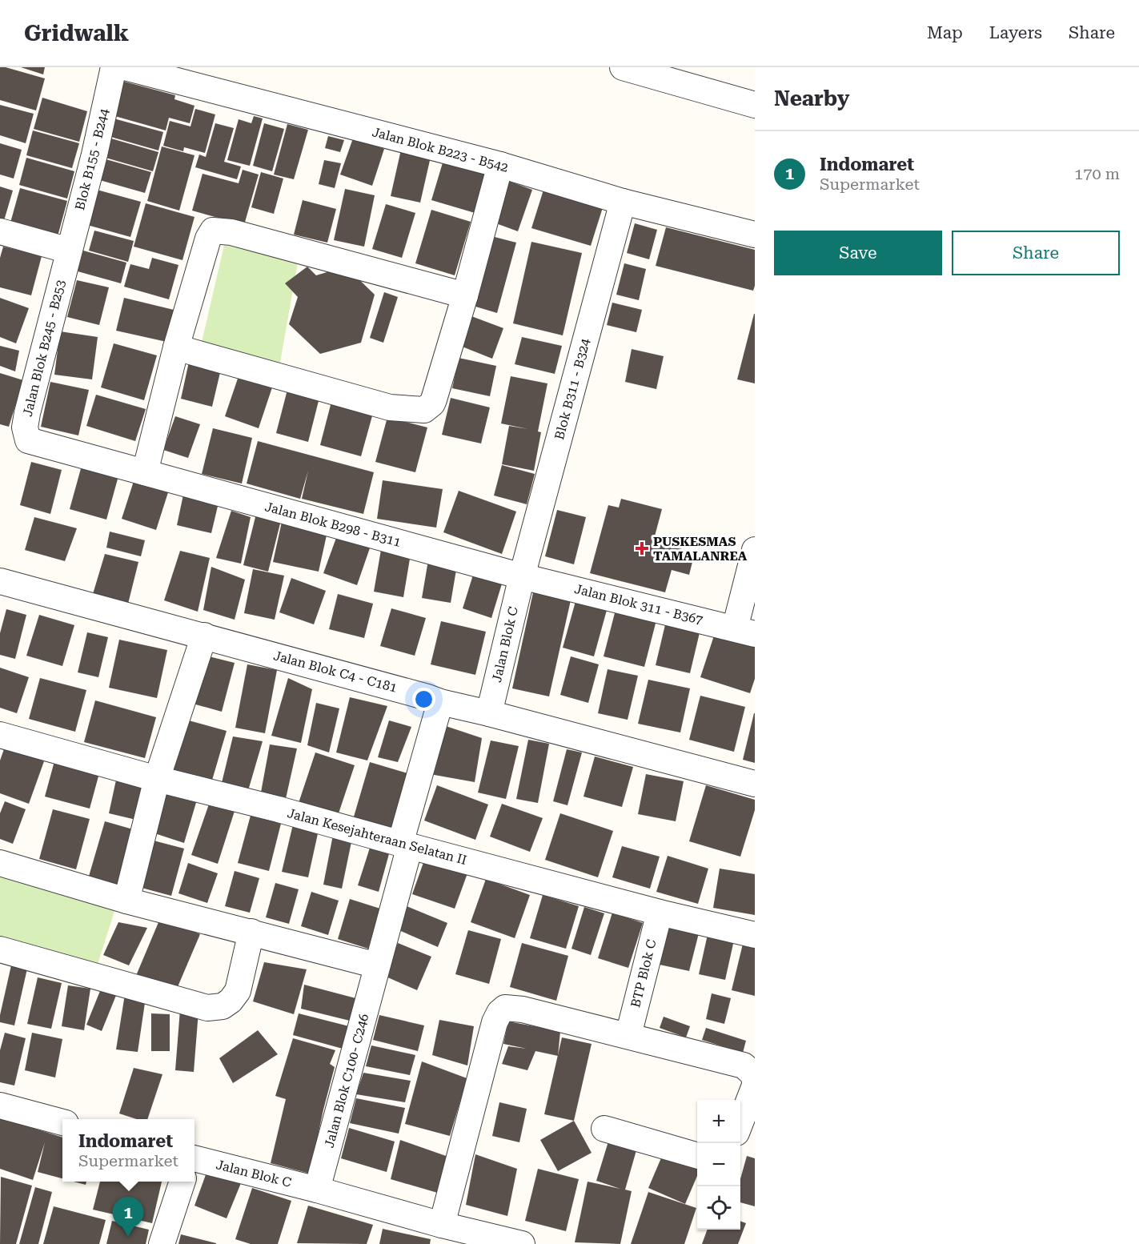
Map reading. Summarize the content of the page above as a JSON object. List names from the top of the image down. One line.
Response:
{"streets":{"street":["Jalan Blok B223 - B542","Blok B155 - B244","Jalan Blok B245 - B253","Blok B311 - B324","Jalan Blok B298 - B311","Jalan Blok 311 - B367","Jalan Blok C","Jalan Blok C4 - C181","Jalan Kesejahteraan Selatan II","BTP Blok C","Jalan Blok C100- C246"]},"crossings":[["Jalan Blok B223 - B542","Blok B311 - B324"],["Blok B155 - B244","Jalan Blok B245 - B253"],["Jalan Blok B245 - B253","Jalan Blok B298 - B311"],["Blok B311 - B324","Jalan Blok B298 - B311"],["Blok B311 - B324","Jalan Blok 311 - B367"],["Blok B311 - B324","Jalan Blok C"],["Jalan Blok B298 - B311","Jalan Blok 311 - B367"],["Jalan Blok B298 - B311","Jalan Blok C"],["Jalan Blok 311 - B367","Jalan Blok C"],["Jalan Blok C","Jalan Blok C4 - C181"],["Jalan Blok C","Jalan Blok C100- C246"],["Jalan Blok C4 - C181","Jalan Blok C100- C246"],["Jalan Kesejahteraan Selatan II","BTP Blok C"],["Jalan Kesejahteraan Selatan II","Jalan Blok C100- C246"]],"places":{"health":["PUSKESMAS TAMALANREA"]},"page":{"header":"Gridwalk","nav":["Map","Layers","Share"],"heading":"Nearby","list":[{"mark":"1","name":"Indomaret","note":"Supermarket","value":"170 m"}],"buttons":["Save","Share"],"map_buttons":["+","−"],"popup":["Indomaret","Supermarket"],"pins":"1"}}
